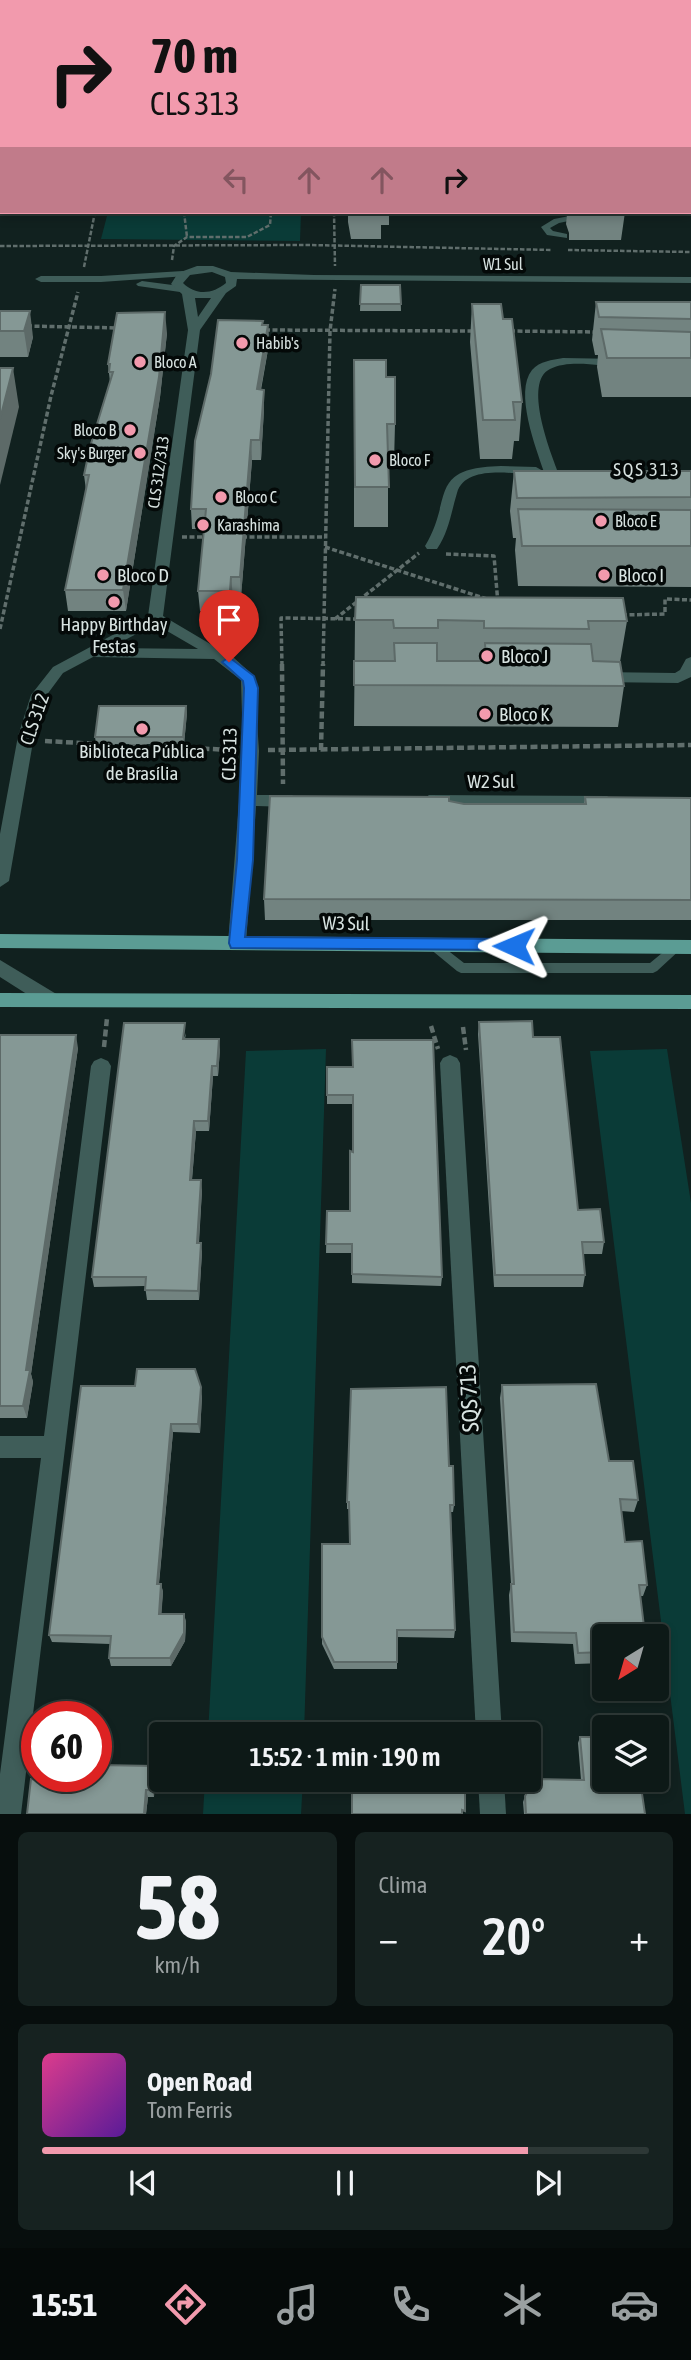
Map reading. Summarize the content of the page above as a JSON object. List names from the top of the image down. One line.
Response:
{"streets":{"main road":["W3 Sul"],"street":["W1 Sul","CLS 312/313","CLS 312","CLS 313","W2 Sul","SQS 713"]},"crossings":[["W1 Sul","CLS 312/313"],["CLS 312/313","CLS 312"],["CLS 312/313","CLS 313"],["CLS 312","CLS 313"],["CLS 313","W3 Sul"]],"districts":["SQS 313"],"places":["Habib's","Bloco A","Bloco B","Sky's Burger","Bloco F","Bloco C","Bloco E","Karashima","Bloco D","Bloco I","Happy Birthday Festas","Bloco J","Bloco K","Biblioteca Pública de Brasília"],"north":"bottom left","page":{"turn":["70 m","CLS 313"],"limit":"60","trip":"15:52 · 1 min · 190 m","tile":[["58","km/h"],"Clima"],"heat":["−","20°","+"],"song":["Open Road","Tom Ferris"],"tabs":"15:51"}}
